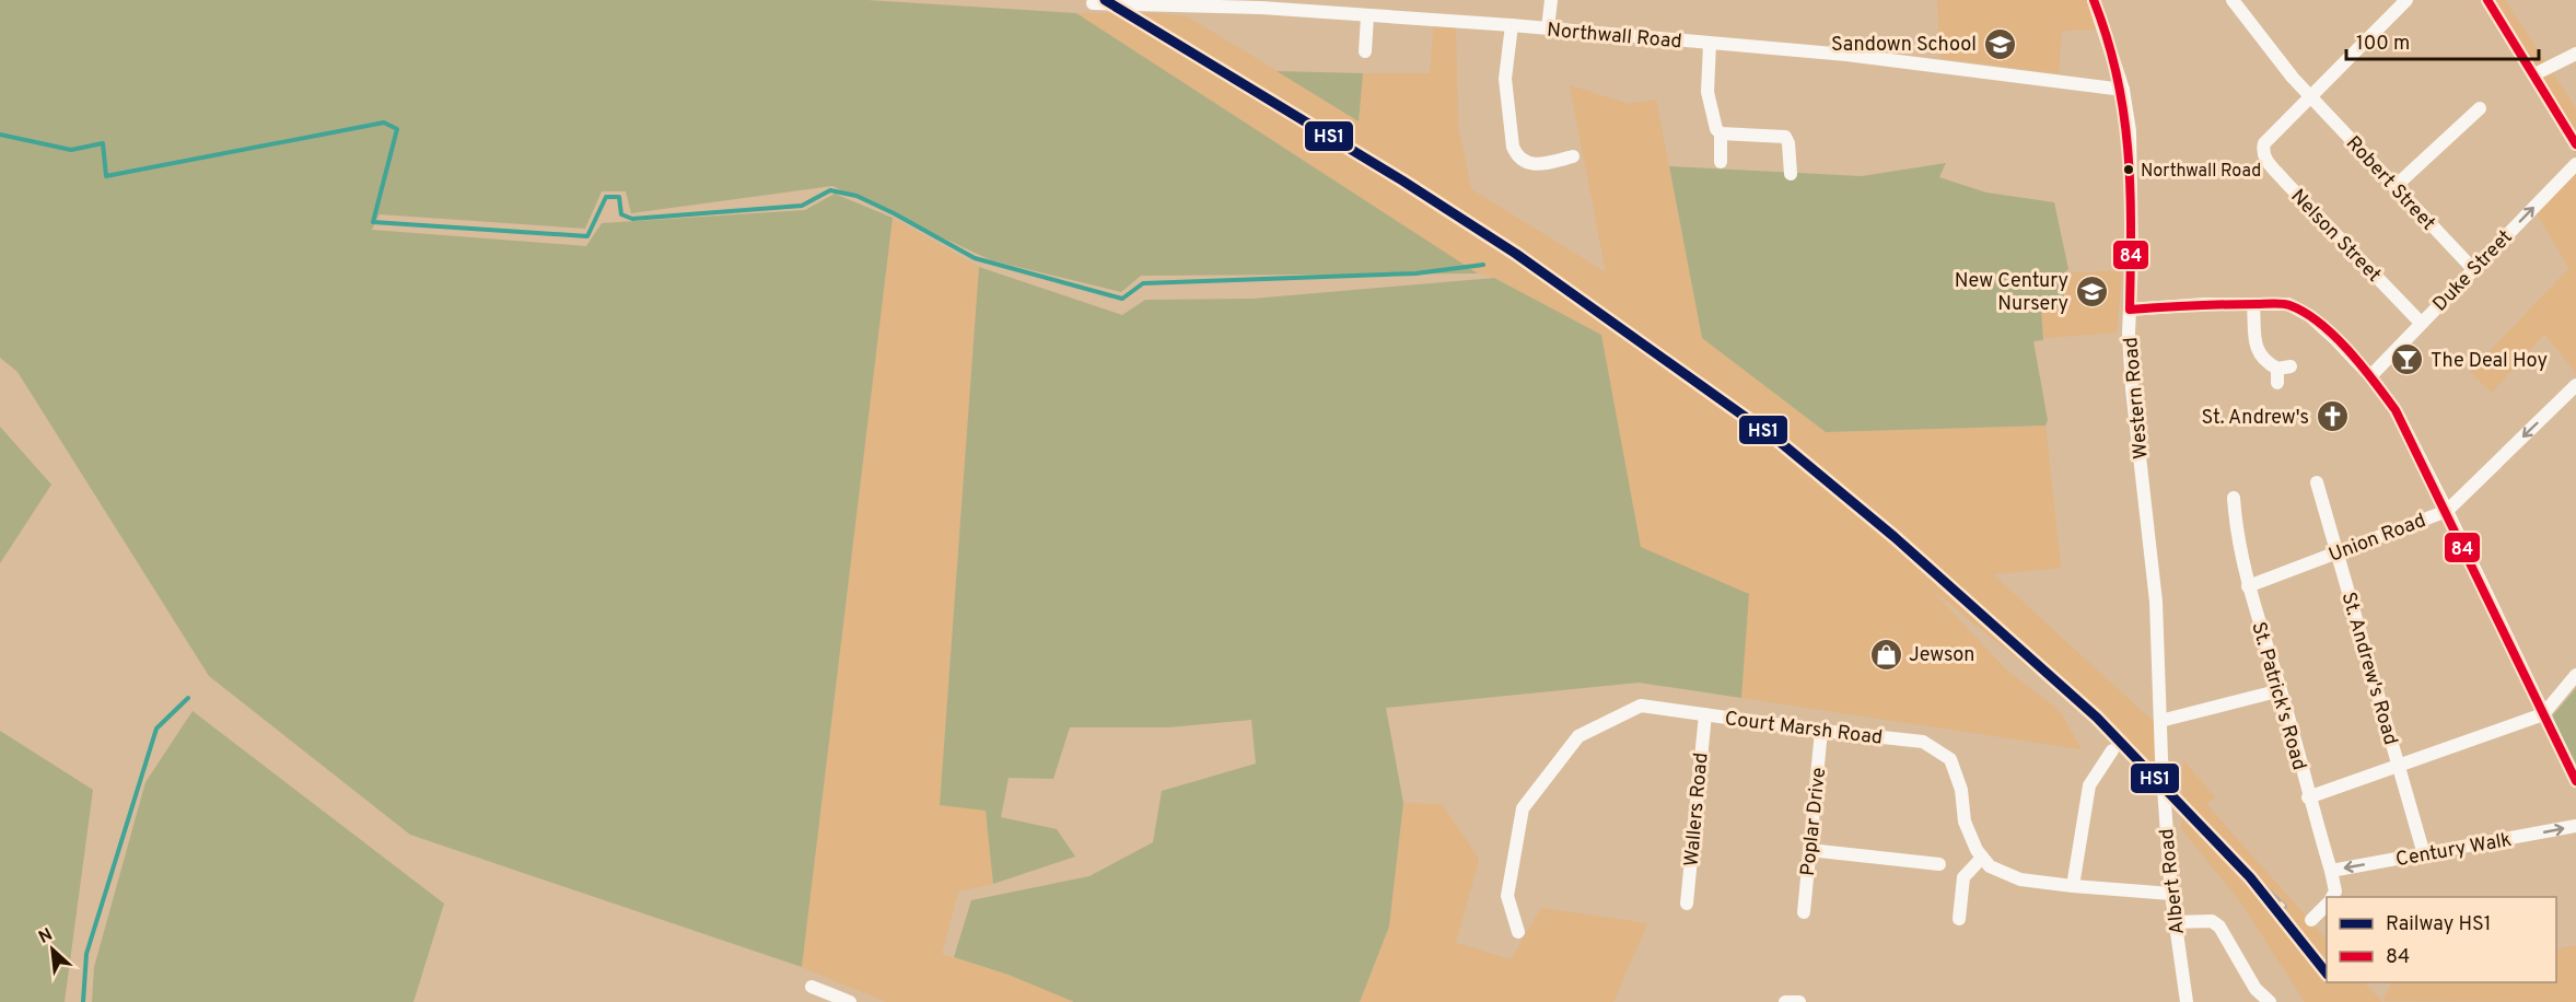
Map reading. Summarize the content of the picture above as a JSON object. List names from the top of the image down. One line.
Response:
{"streets":{"street":["Northwall Road","Robert Street","Nelson Street","Duke Street","Western Road","Union Road","St. Andrew's Road","St. Patrick's Road","Court Marsh Road","Wallers Road","Poplar Drive","Century Walk","Albert Road"]},"crossings":[["Northwall Road","Western Road"],["Robert Street","Nelson Street"],["Robert Street","Duke Street"],["Nelson Street","Duke Street"],["Western Road","Albert Road"],["Union Road","St. Andrew's Road"],["Union Road","St. Patrick's Road"],["St. Andrew's Road","Century Walk"],["St. Patrick's Road","Century Walk"],["Court Marsh Road","Wallers Road"],["Court Marsh Road","Poplar Drive"]],"one_way":["Union Road"],"places":{"school or university":["Sandown School","New Century Nursery"],"other":["Northwall Road"],"bar":["The Deal Hoy"],"church":["St. Andrew's"],"shop":["Jewson"]},"lines":["rail line HS1","transit line 84"],"legend":["Railway HS1","84"],"scale_bar":"100 m","north":"top left"}
